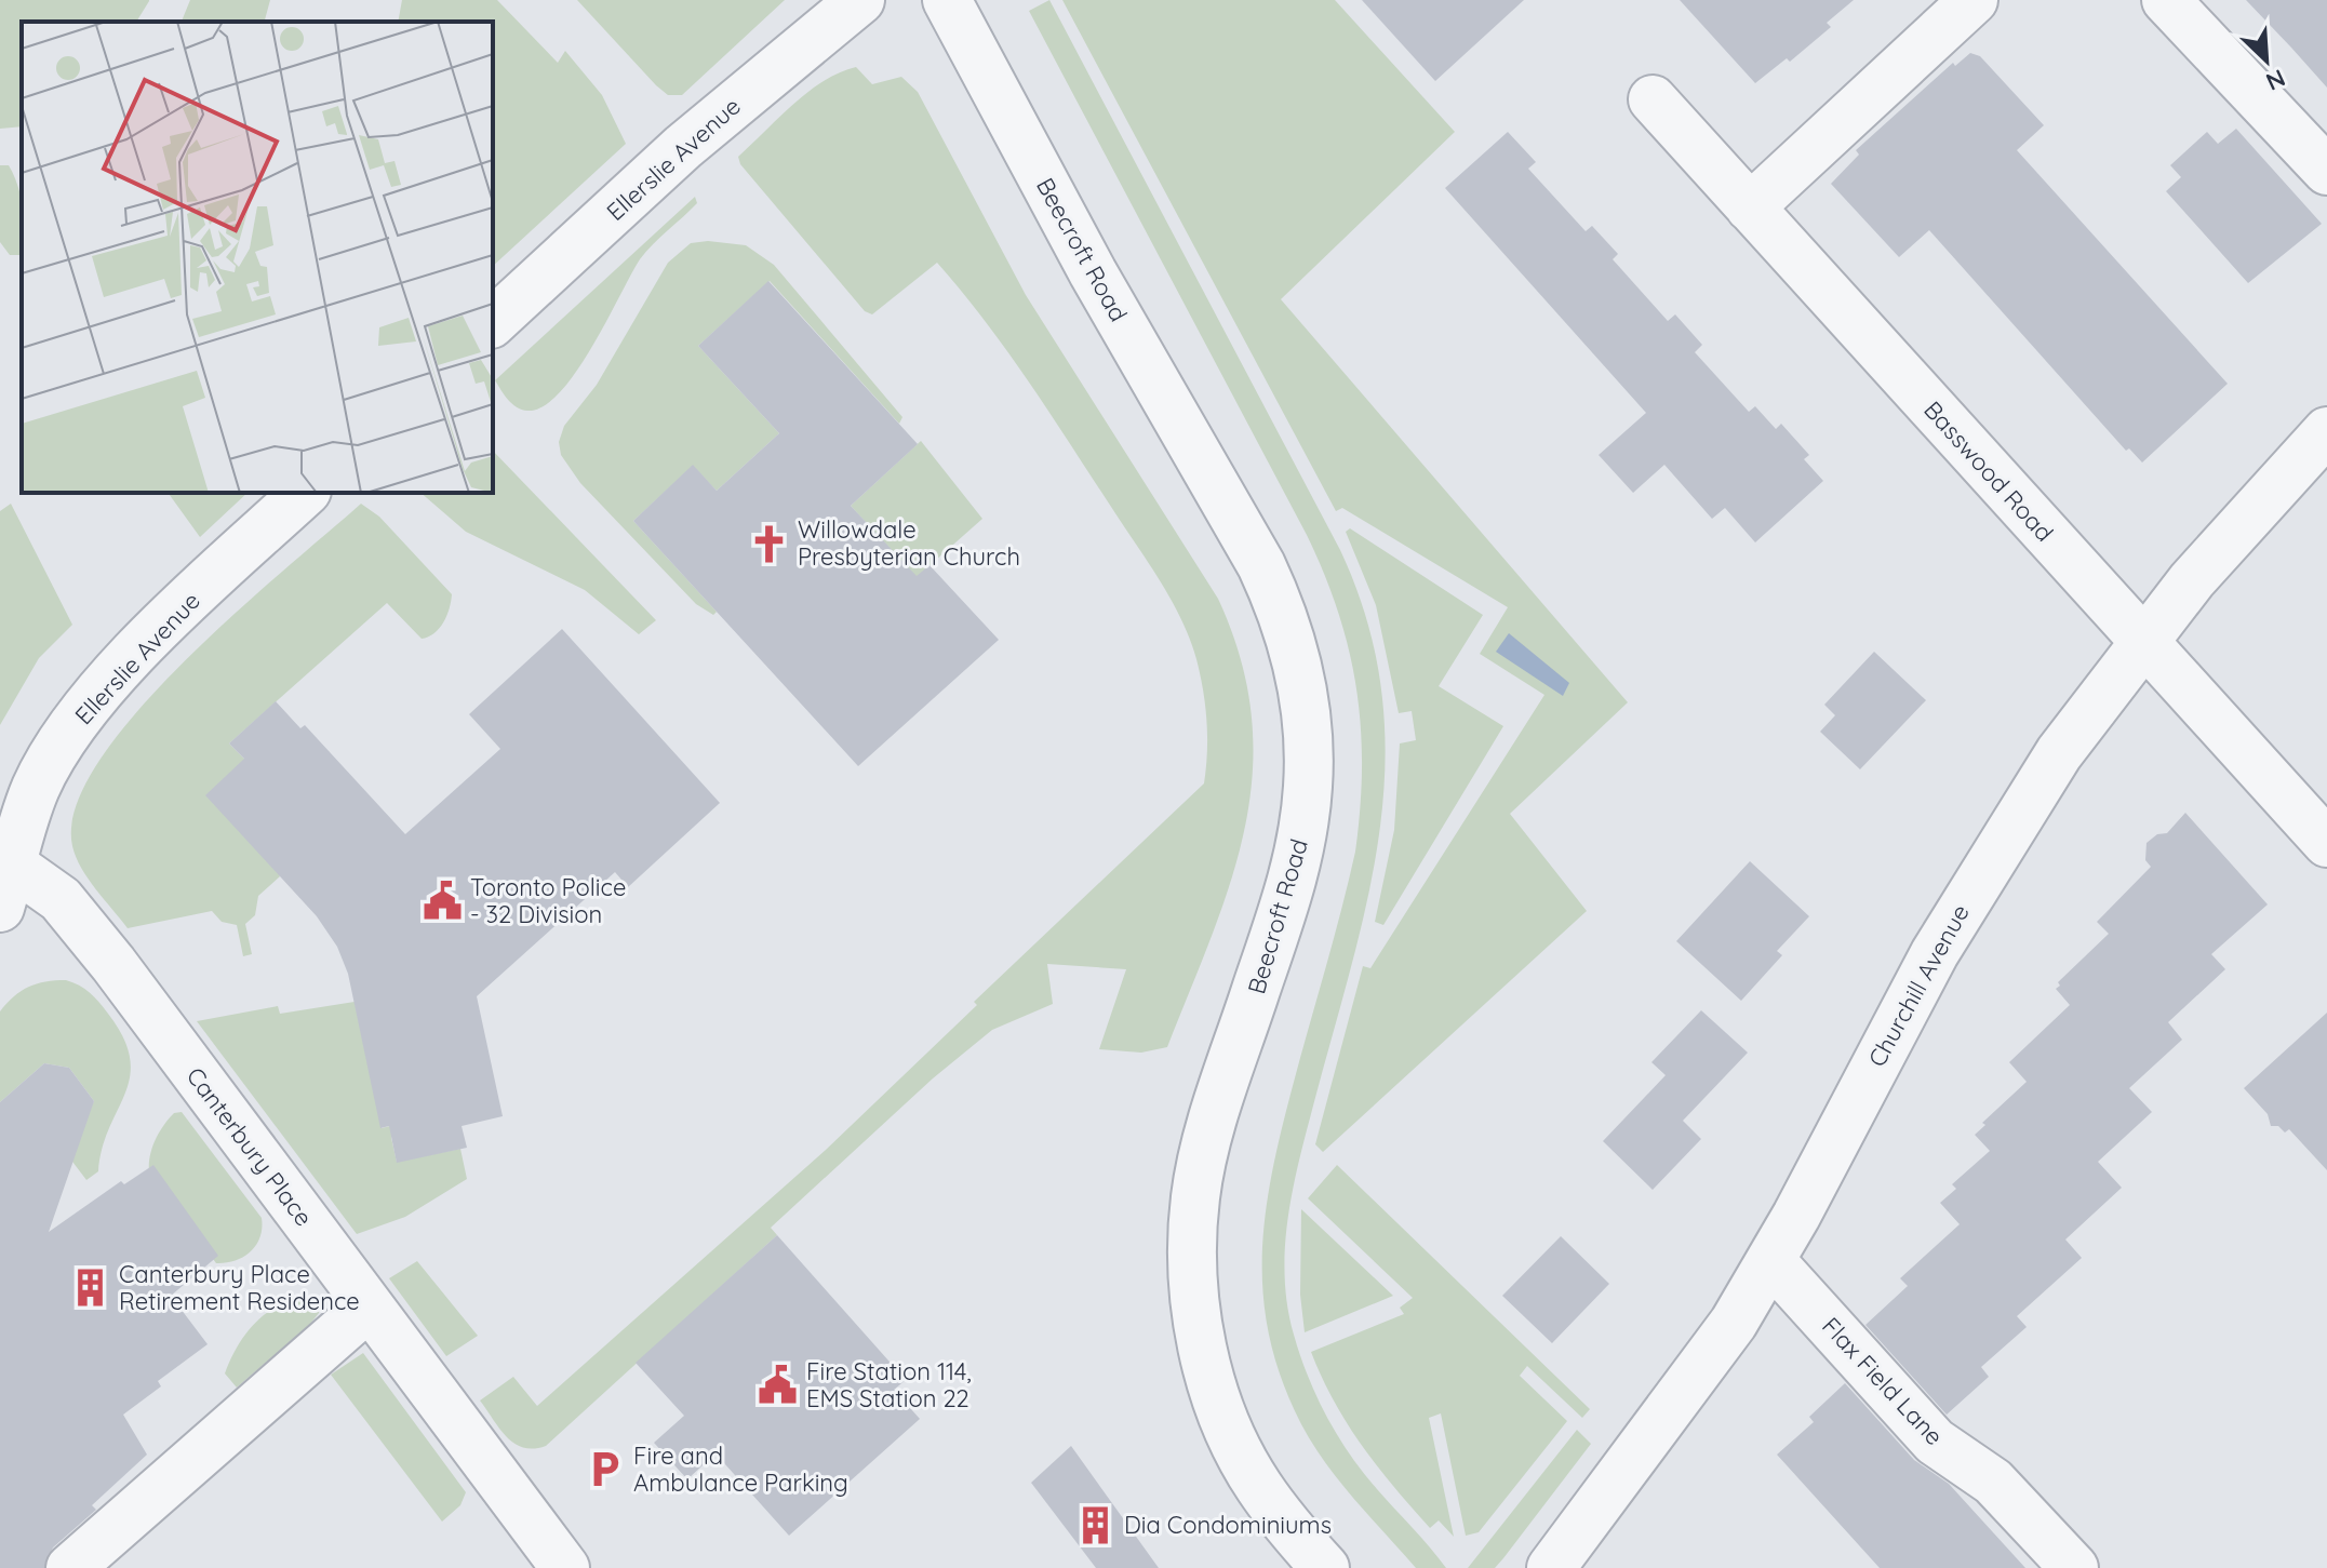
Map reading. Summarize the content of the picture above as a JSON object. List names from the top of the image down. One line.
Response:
{"streets":{"street":["Ellerslie Avenue","Beecroft Road","Basswood Road","Churchill Avenue","Canterbury Place","Flax Field Lane"]},"crossings":[["Ellerslie Avenue","Canterbury Place"],["Basswood Road","Churchill Avenue"],["Churchill Avenue","Flax Field Lane"]],"places":{"church":["Willowdale Presbyterian Church"],"public building":["Toronto Police - 32 Division","Fire Station 114, EMS Station 22"],"building":["Canterbury Place Retirement Residence","Dia Condominiums"],"parking":["Fire and Ambulance Parking"]},"north":"bottom right"}
